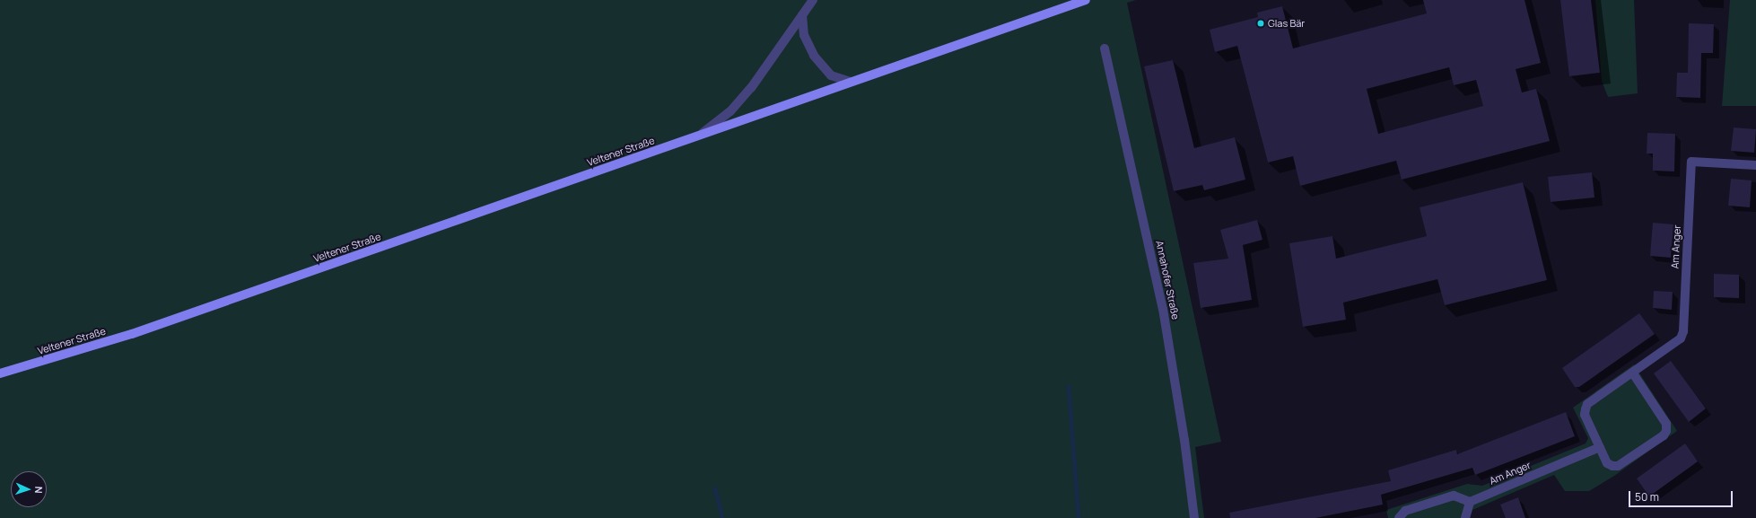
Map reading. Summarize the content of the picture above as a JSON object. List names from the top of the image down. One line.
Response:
{"streets":{"main road":["Veltener Straße"],"street":["Am Anger","Annahofer Straße"]},"places":["Glas Bär"],"scale_bar":"50 m","north":"right"}
